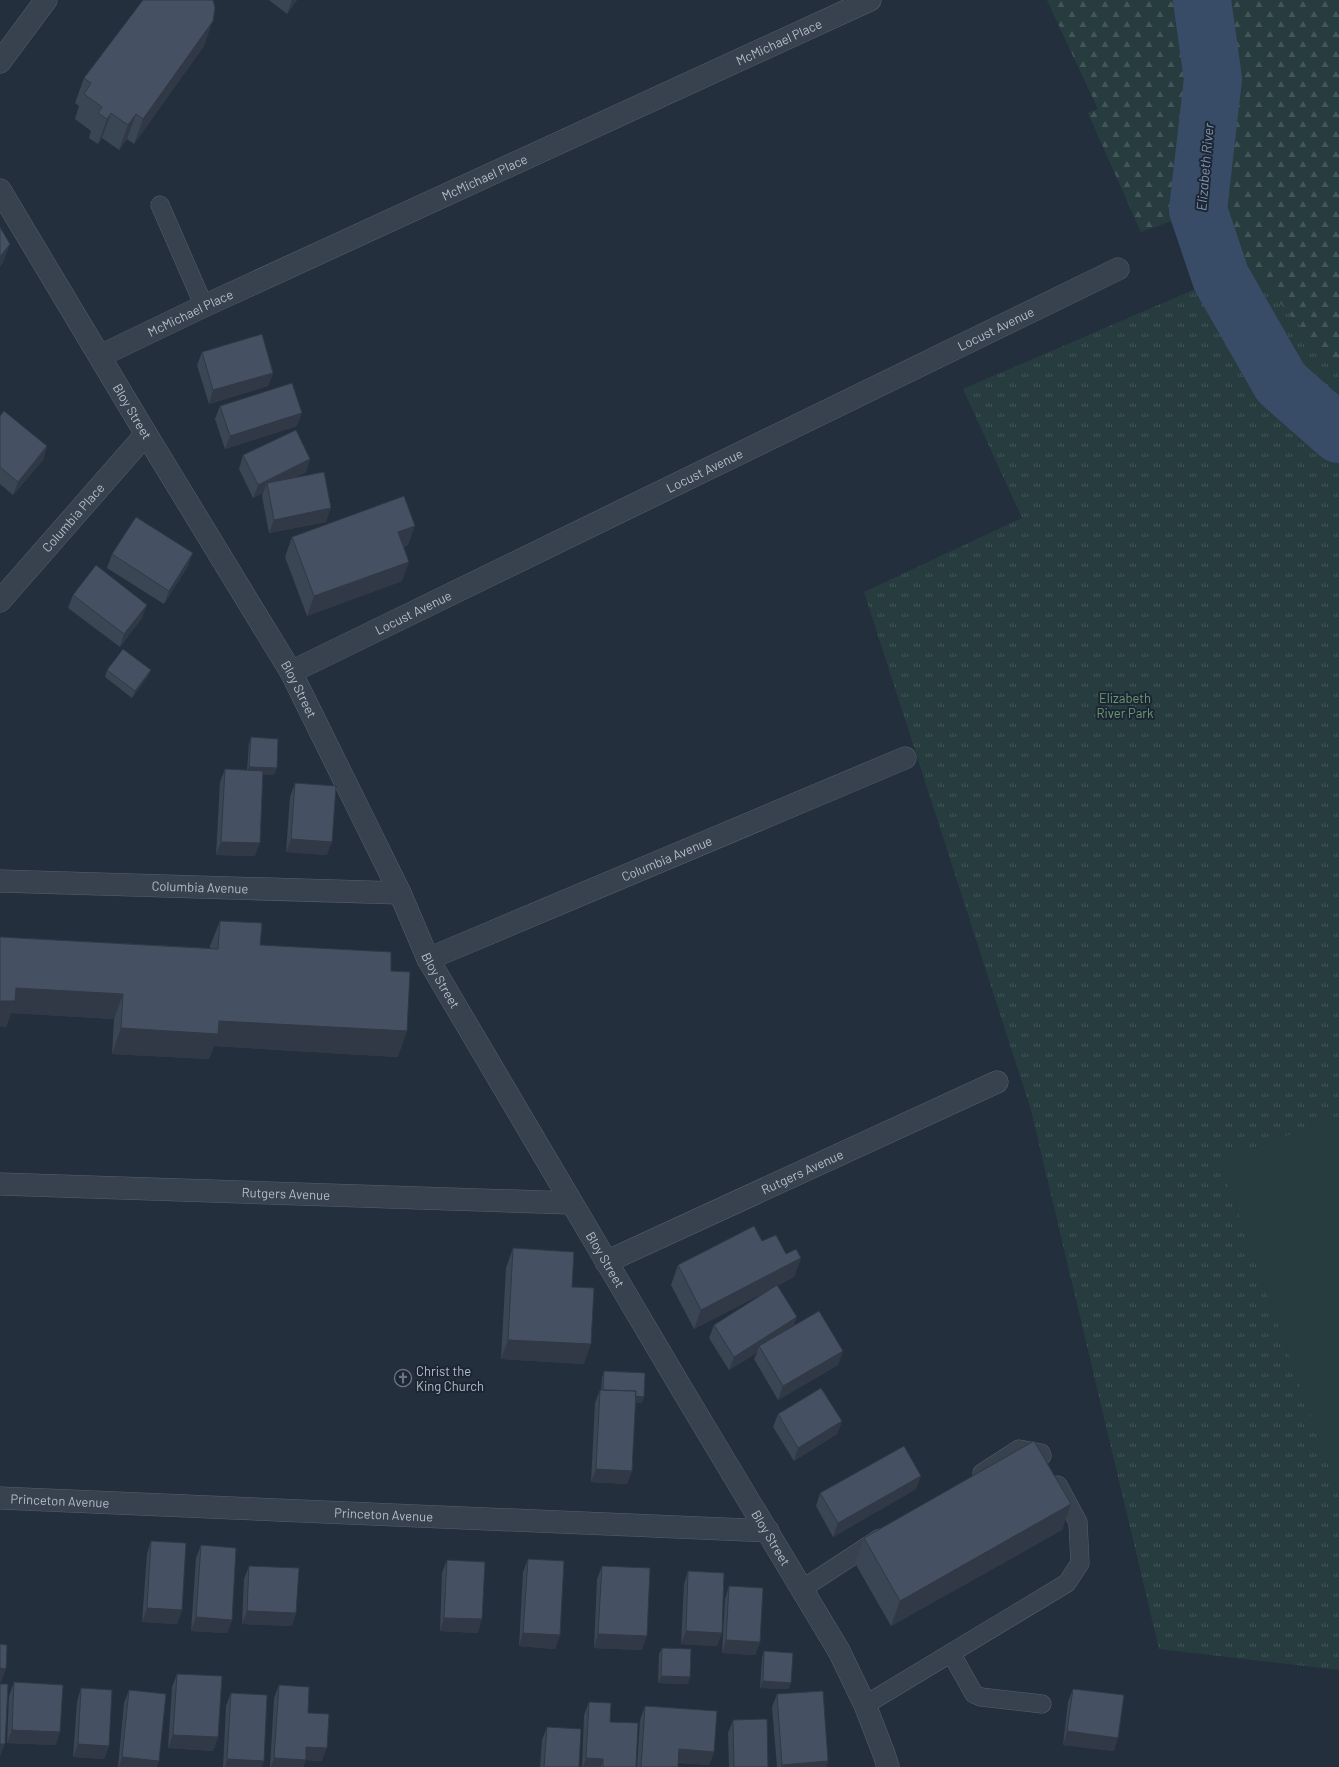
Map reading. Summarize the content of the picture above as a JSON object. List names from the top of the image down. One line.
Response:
{"streets":{"street":["McMichael Place","Locust Avenue","Bloy Street","Columbia Place","Columbia Avenue","Rutgers Avenue","Princeton Avenue"]},"crossings":[["McMichael Place","Bloy Street"],["Locust Avenue","Bloy Street"],["Bloy Street","Columbia Place"],["Bloy Street","Columbia Avenue"],["Bloy Street","Rutgers Avenue"],["Bloy Street","Princeton Avenue"]],"water":["Elizabeth River"],"parks":["Elizabeth River Park"],"places":{"church":["Christ the King Church"]}}
